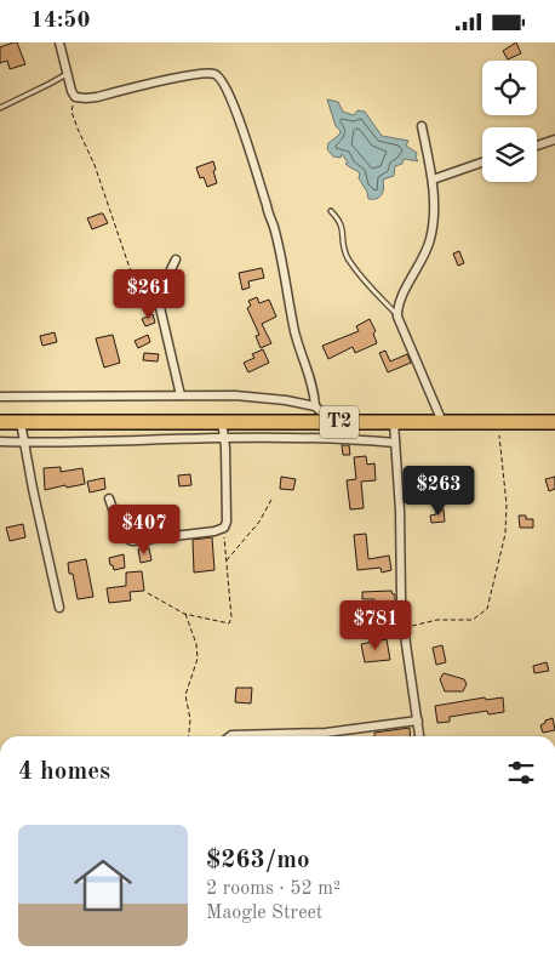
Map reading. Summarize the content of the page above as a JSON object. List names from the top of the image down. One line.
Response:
{"streets":{"highway":["T2"]},"page":{"status":"14:50","price":["$261","$263","$407","$781"],"heading":"4 homes","list":[{"name":"$263/mo","note":"2 rooms · 52 m² · Maogle Street"}]}}
